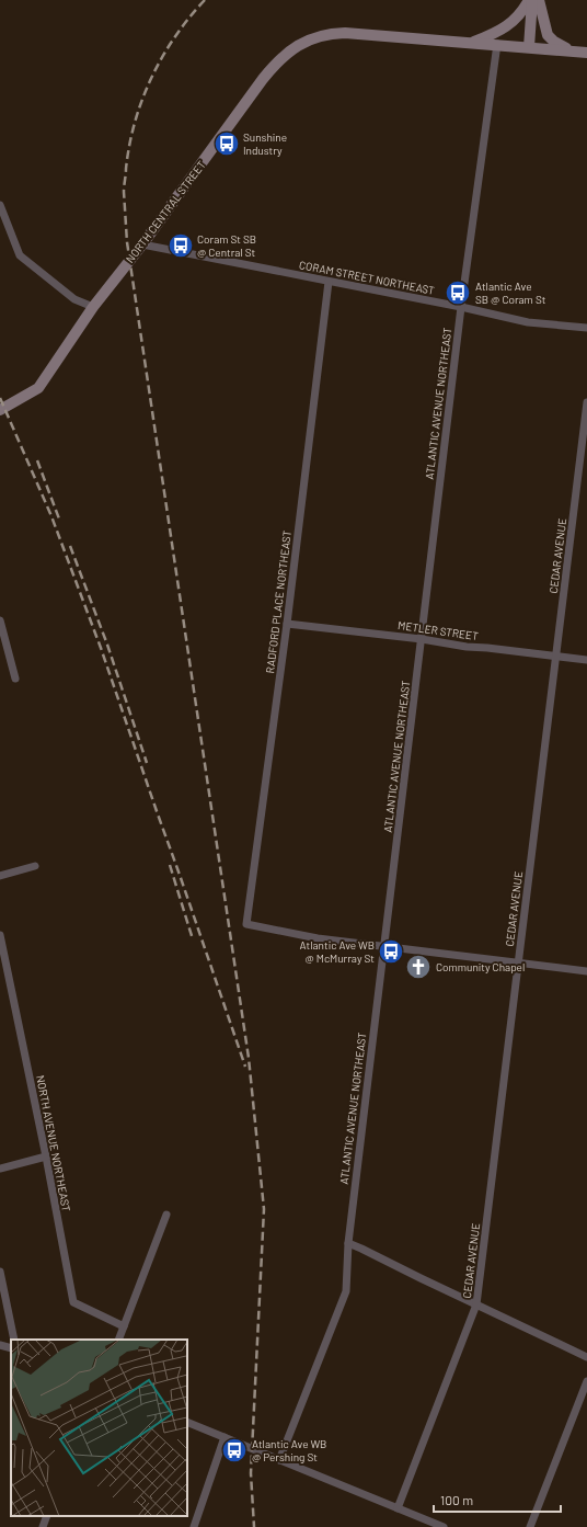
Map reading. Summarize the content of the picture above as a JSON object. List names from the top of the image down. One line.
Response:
{"streets":{"main road":["NORTH CENTRAL STREET"],"street":["CORAM STREET NORTHEAST","ATLANTIC AVENUE NORTHEAST","CEDAR AVENUE","RADFORD PLACE NORTHEAST","METLER STREET","NORTH AVENUE NORTHEAST"]},"crossings":[["NORTH CENTRAL STREET","CORAM STREET NORTHEAST"],["NORTH CENTRAL STREET","ATLANTIC AVENUE NORTHEAST"],["CORAM STREET NORTHEAST","ATLANTIC AVENUE NORTHEAST"],["CORAM STREET NORTHEAST","RADFORD PLACE NORTHEAST"],["ATLANTIC AVENUE NORTHEAST","RADFORD PLACE NORTHEAST"],["ATLANTIC AVENUE NORTHEAST","METLER STREET"],["CEDAR AVENUE","METLER STREET"],["RADFORD PLACE NORTHEAST","METLER STREET"]],"places":{"bus stop":["Sunshine Industry","Coram St SB @ Central St","Atlantic Ave SB @ Coram St","Atlantic Ave WB @ McMurray St","Atlantic Ave WB @ Pershing St"],"church":["Community Chapel"]},"scale_bar":"100 m"}
